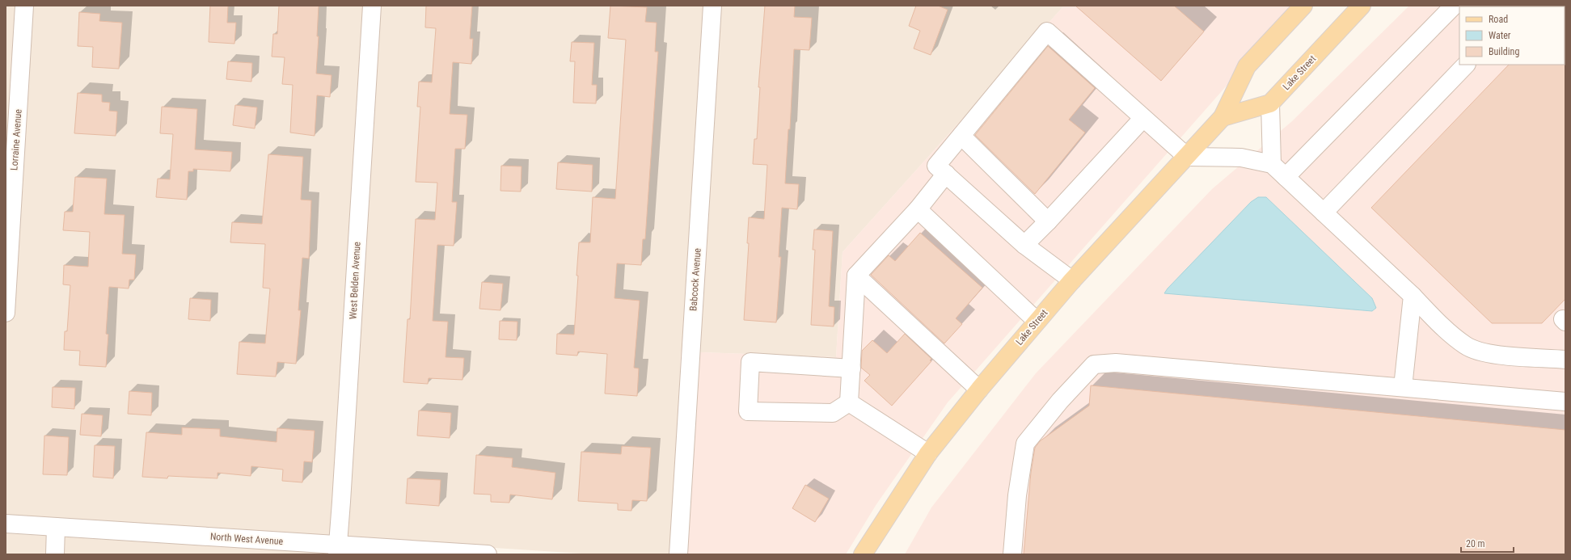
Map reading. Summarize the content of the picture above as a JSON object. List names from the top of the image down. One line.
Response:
{"streets":{"main road":["Lake Street"],"street":["Lorraine Avenue","Babcock Avenue","West Belden Avenue","North West Avenue"]},"crossings":[["West Belden Avenue","North West Avenue"]],"legend":["Road","Water","Building"],"scale_bar":"20 m"}
